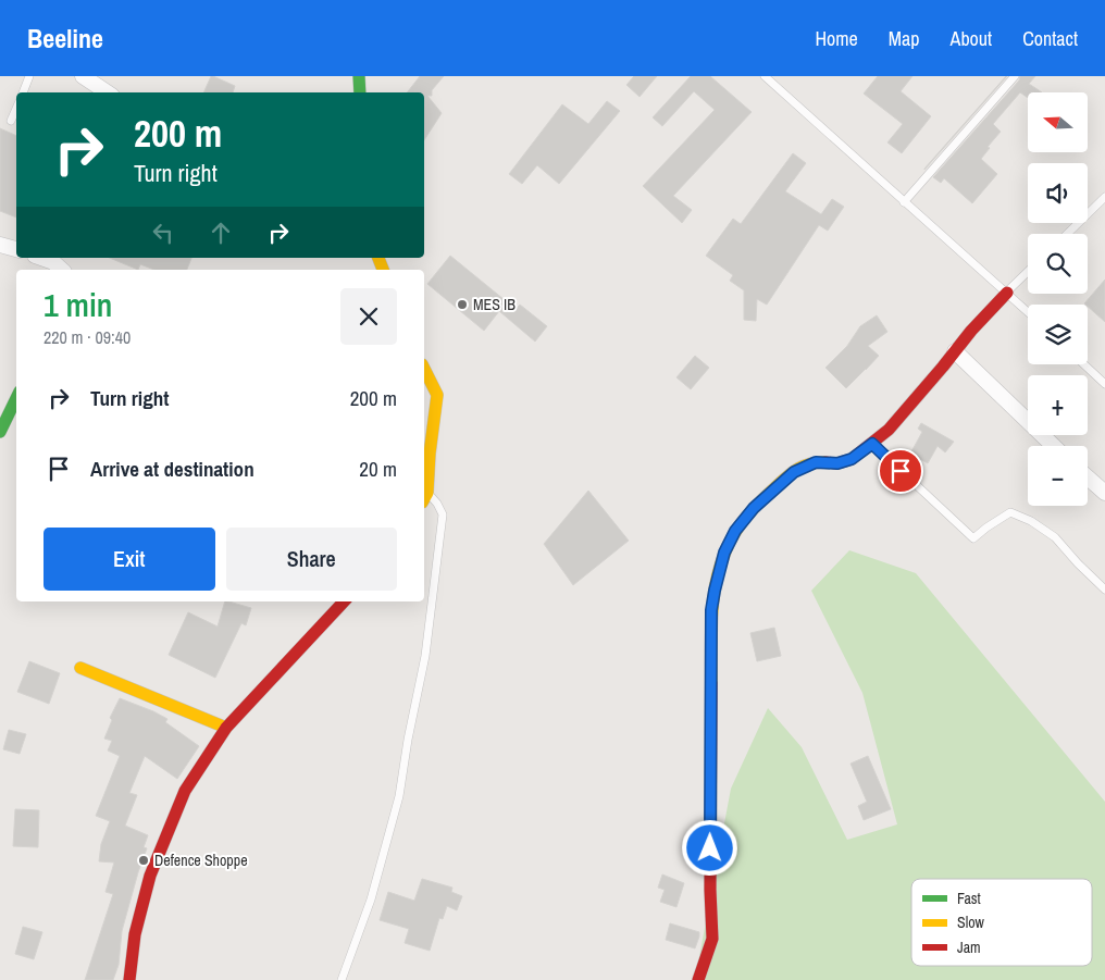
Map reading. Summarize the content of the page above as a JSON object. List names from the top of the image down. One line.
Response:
{"places":["MES IB","Defence Shoppe"],"legend":["Fast","Slow","Jam"],"north":"left","page":{"header":"Beeline","nav":["Home","Map","About","Contact"],"map_buttons":["+","−"],"turn":["200 m","Turn right"],"heading":["1 min","220 m · 09:40"],"list":[{"name":"Turn right","value":"200 m"},{"name":"Arrive at destination","value":"20 m"}],"buttons":["Exit","Share"]}}
